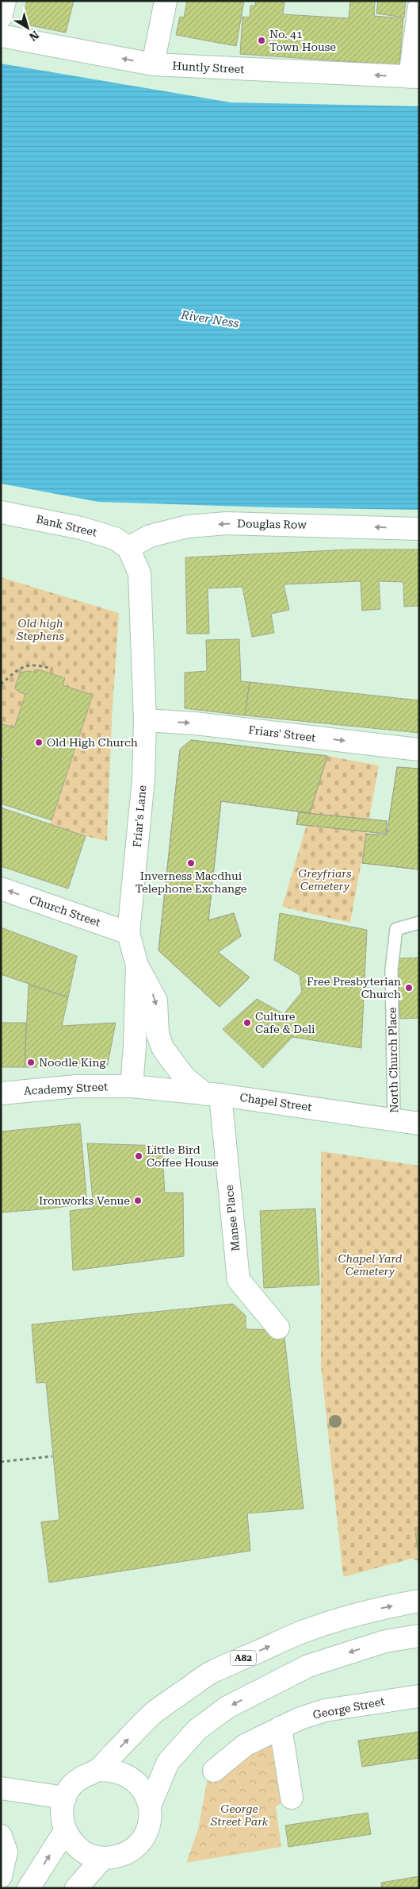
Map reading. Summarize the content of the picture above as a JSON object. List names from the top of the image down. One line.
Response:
{"streets":{"main road":["Huntly Street","Douglas Row","Bank Street","Friars' Street","Friar's Lane","Church Street","Academy Street","Chapel Street","Manse Place","A82","George Street"],"lane":["North Church Place"]},"crossings":[["Douglas Row","Bank Street"],["Douglas Row","Friar's Lane"],["Bank Street","Friar's Lane"],["Friars' Street","Friar's Lane"],["Friar's Lane","Church Street"],["Friar's Lane","Academy Street"],["Friar's Lane","Chapel Street"],["North Church Place","Chapel Street"],["Academy Street","Chapel Street"],["Chapel Street","Manse Place"]],"one_way":["Huntly Street","Douglas Row","Friars' Street","Church Street"],"water":["River Ness"],"parks":["Old high Stephens","Greyfriars Cemetery","Chapel Yard Cemetery","George Street Park"],"places":["No. 41 Town House","Old High Church","Inverness Macdhui Telephone Exchange","Free Presbyterian Church","Culture Cafe & Deli","Noodle King","Little Bird Coffee House","Ironworks Venue"],"north":"bottom right"}
